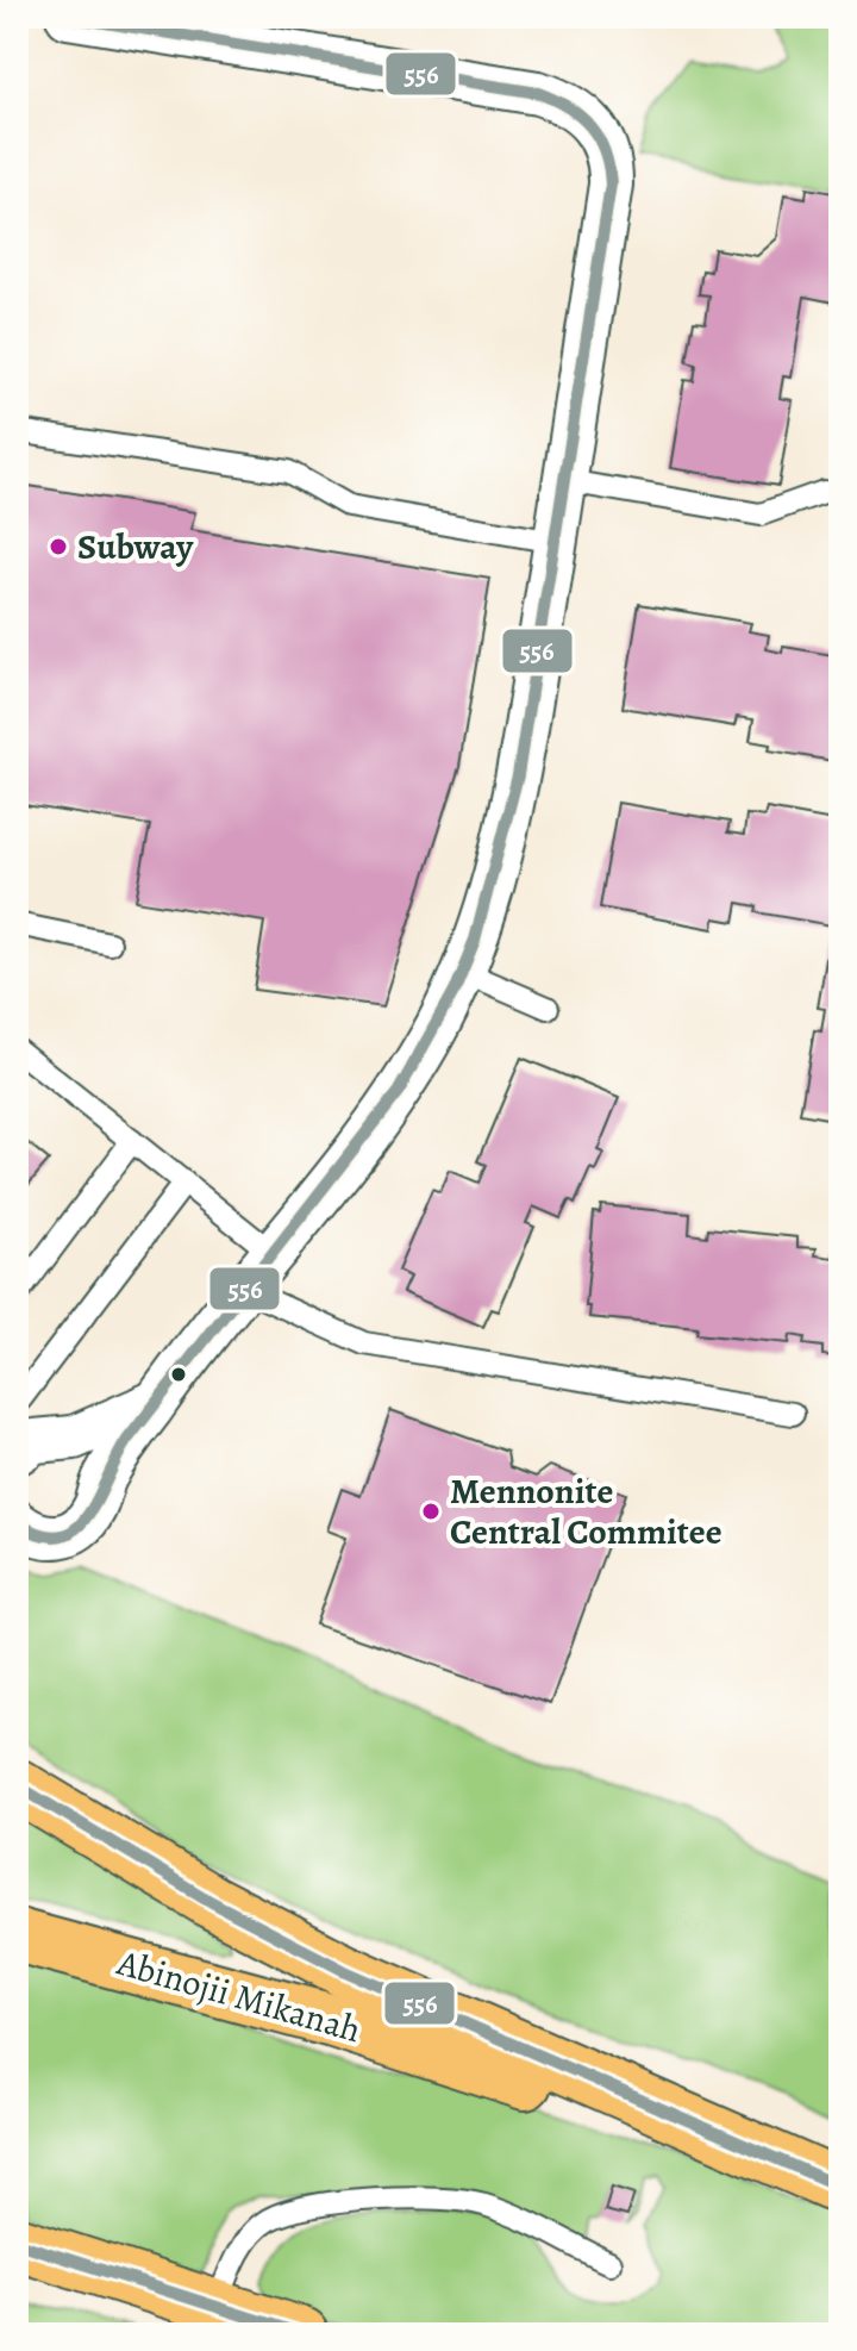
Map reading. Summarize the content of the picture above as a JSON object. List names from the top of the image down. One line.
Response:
{"streets":{"main road":["Abinojii Mikanah"]},"places":["Subway","Mennonite Central Commitee"],"lines":["transit line 556"]}
